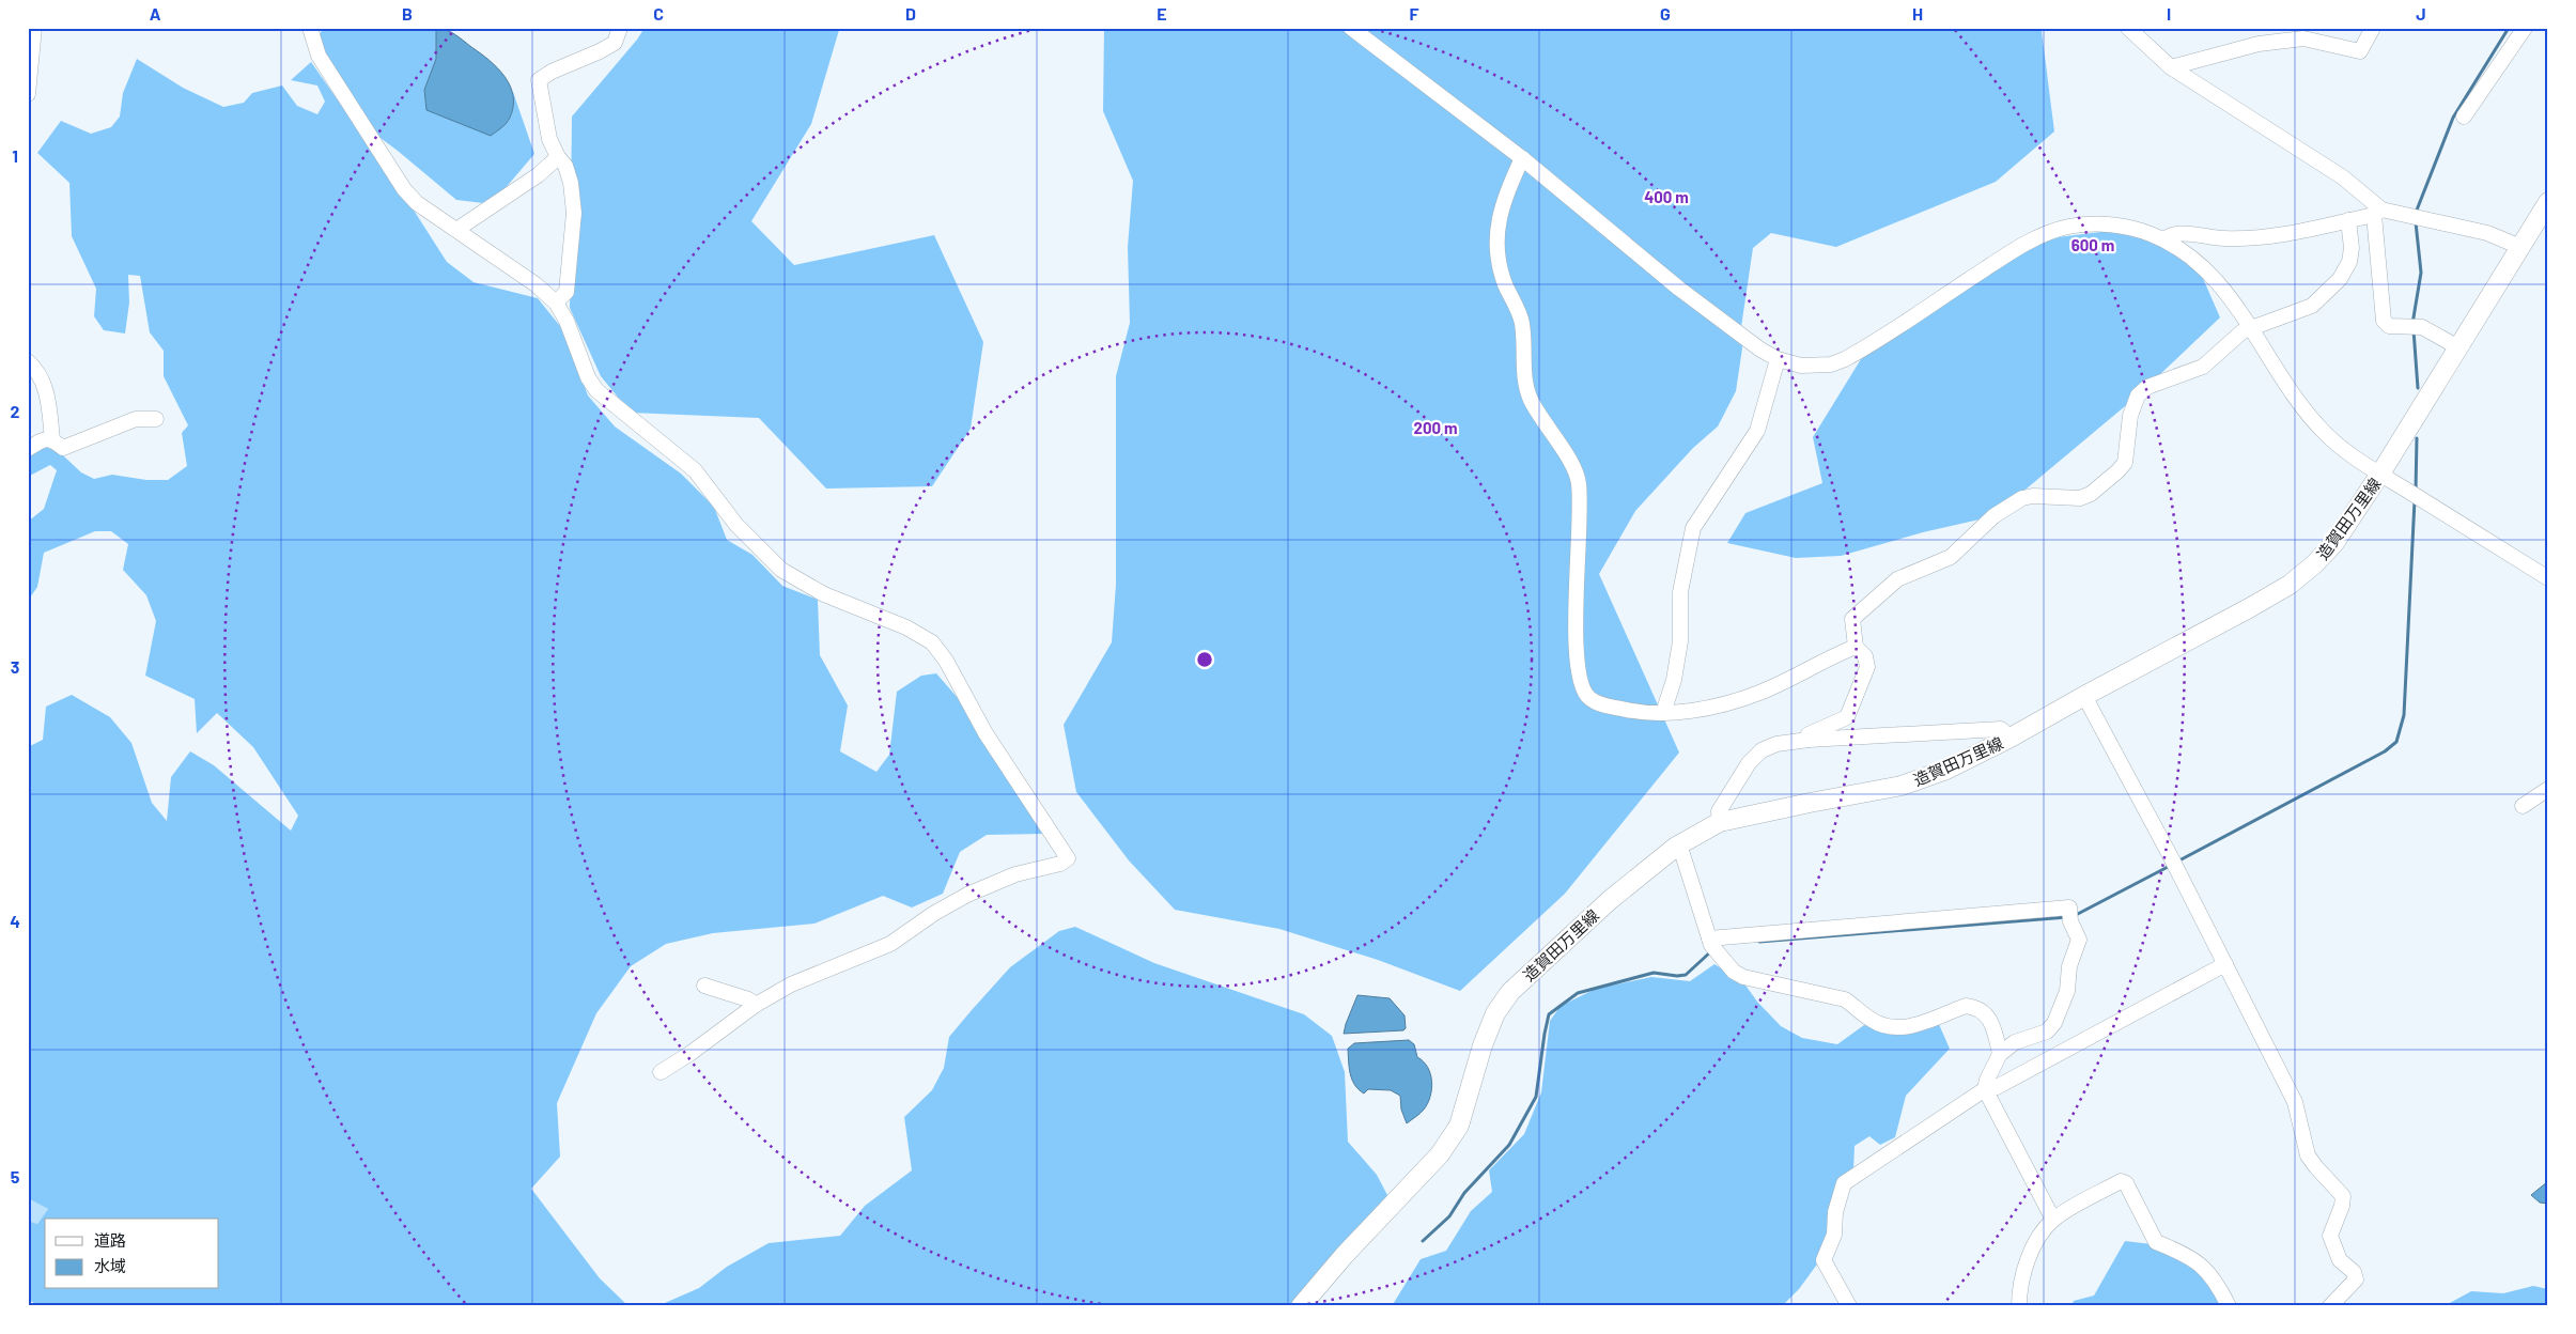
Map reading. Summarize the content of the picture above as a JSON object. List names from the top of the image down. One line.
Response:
{"streets":{"main road":["造賀田万里線"]},"legend":["道路","水域"],"grid":{"columns":["A","B","C","D","E","F","G","H","I","J"],"rows":["1","2","3","4","5"]},"rings":["400 m","600 m","200 m"]}
